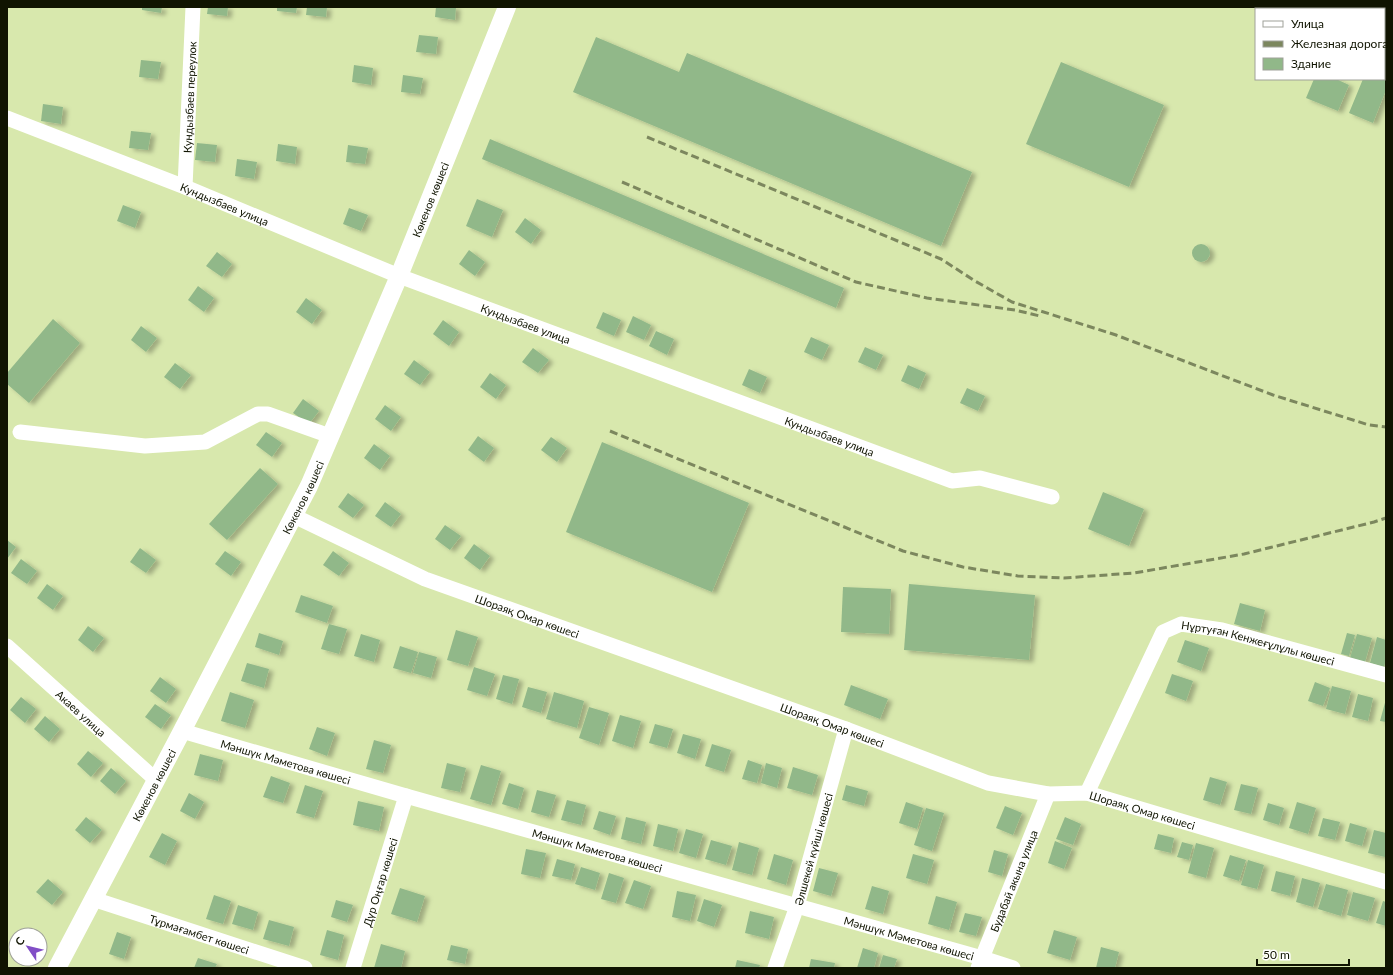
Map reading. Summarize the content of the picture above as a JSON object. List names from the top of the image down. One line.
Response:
{"streets":{"street":["Кундызбаев переулок","Көкенов көшесі","Кундызбаев улица","Шораяқ Омар көшесі","Нұртуған Кенжеғұлұлы көшесі","Акаев улица","Мәншүк Мәметова көшесі","Әлшекей күйші көшесі","Будабай акына улица","Дүр Оңғар көшесі","Тұрмағамбет көшесі"]},"crossings":[["Кундызбаев переулок","Кундызбаев улица"],["Көкенов көшесі","Кундызбаев улица"],["Көкенов көшесі","Шораяқ Омар көшесі"],["Көкенов көшесі","Акаев улица"],["Көкенов көшесі","Мәншүк Мәметова көшесі"],["Көкенов көшесі","Тұрмағамбет көшесі"],["Шораяқ Омар көшесі","Нұртуған Кенжеғұлұлы көшесі"],["Шораяқ Омар көшесі","Әлшекей күйші көшесі"],["Шораяқ Омар көшесі","Будабай акына улица"],["Мәншүк Мәметова көшесі","Әлшекей күйші көшесі"],["Мәншүк Мәметова көшесі","Будабай акына улица"],["Мәншүк Мәметова көшесі","Дүр Оңғар көшесі"]],"legend":["Улица","Железная дорога","Здание"],"scale_bar":"50 m","north":"top left"}
